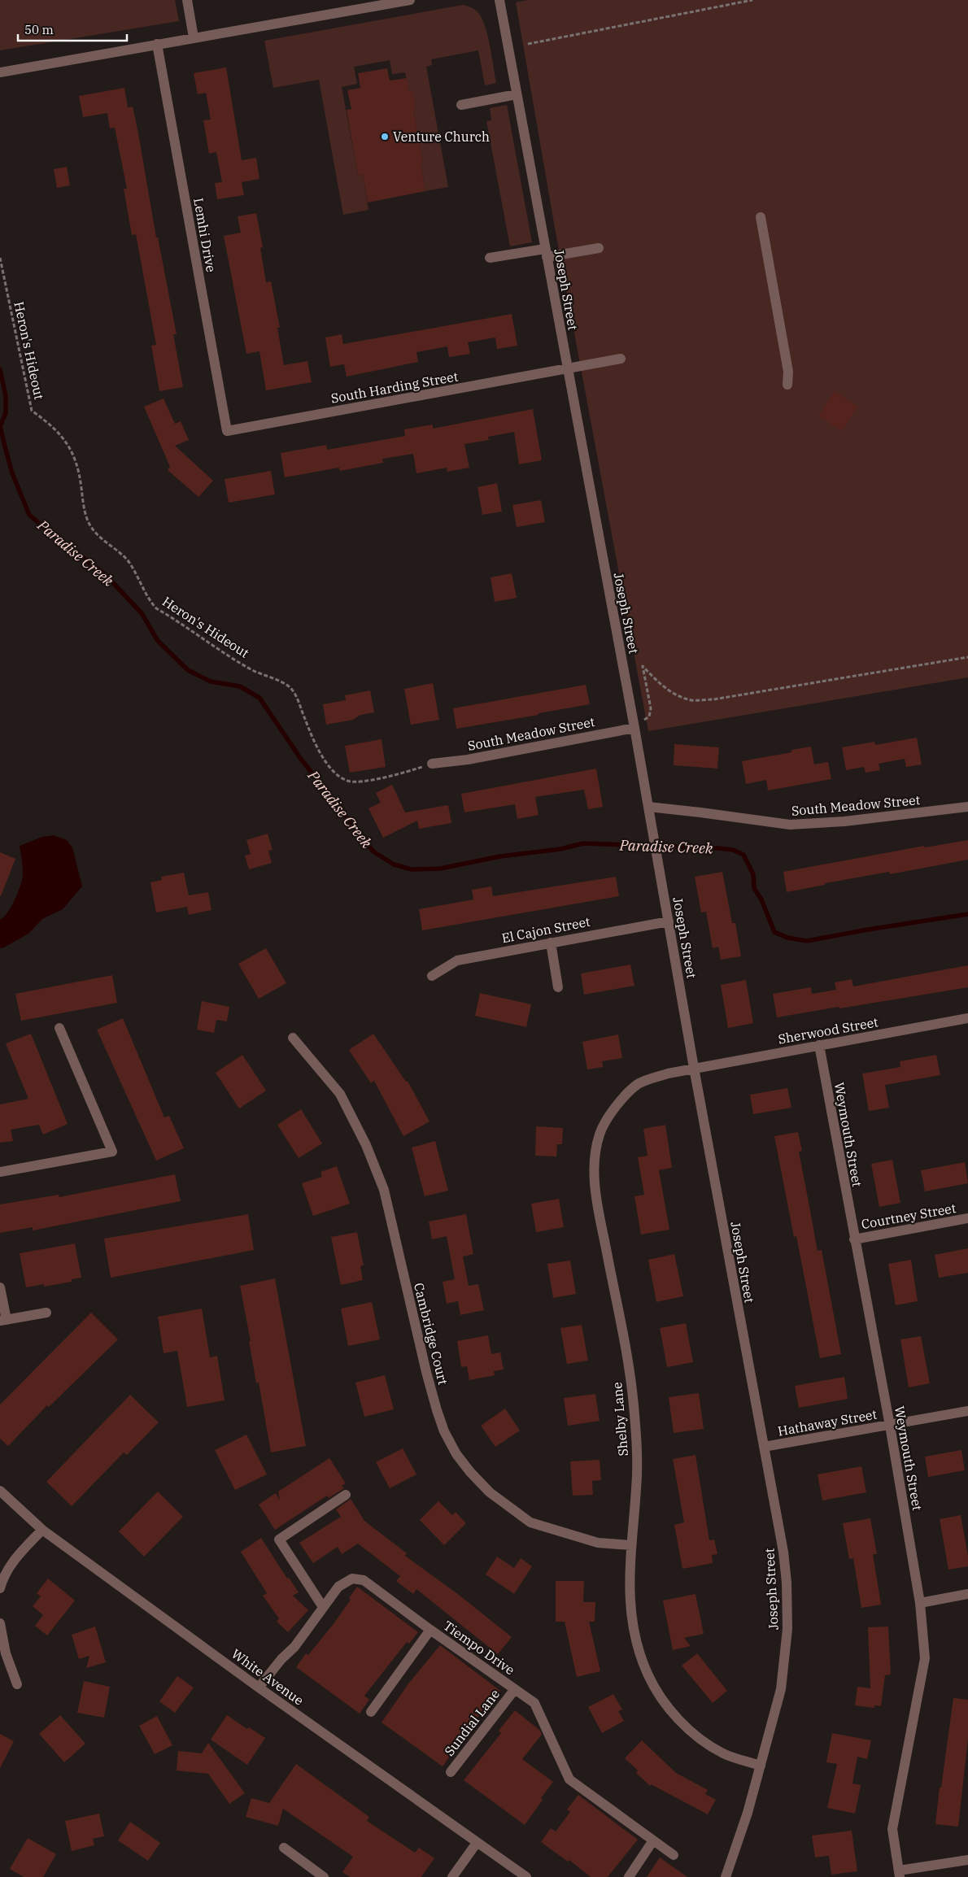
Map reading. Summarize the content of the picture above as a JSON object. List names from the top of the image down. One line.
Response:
{"streets":{"street":["Lemhi Drive","Joseph Street","South Harding Street","South Meadow Street","El Cajon Street","Sherwood Street","Weymouth Street","Courtney Street","Cambridge Court","Shelby Lane","Hathaway Street","Tiempo Drive","White Avenue","Sundial Lane"],"path":["Heron's Hideout"]},"crossings":[["Lemhi Drive","South Harding Street"],["Joseph Street","South Harding Street"],["Joseph Street","South Meadow Street"],["Joseph Street","El Cajon Street"],["Joseph Street","Sherwood Street"],["Joseph Street","Shelby Lane"],["Joseph Street","Hathaway Street"],["Heron's Hideout","South Meadow Street"],["Sherwood Street","Weymouth Street"],["Sherwood Street","Shelby Lane"],["Weymouth Street","Courtney Street"],["Weymouth Street","Hathaway Street"],["Cambridge Court","Shelby Lane"],["Tiempo Drive","White Avenue"],["Tiempo Drive","Sundial Lane"]],"water":["Paradise Creek"],"places":["Venture Church"],"scale_bar":"50 m"}
